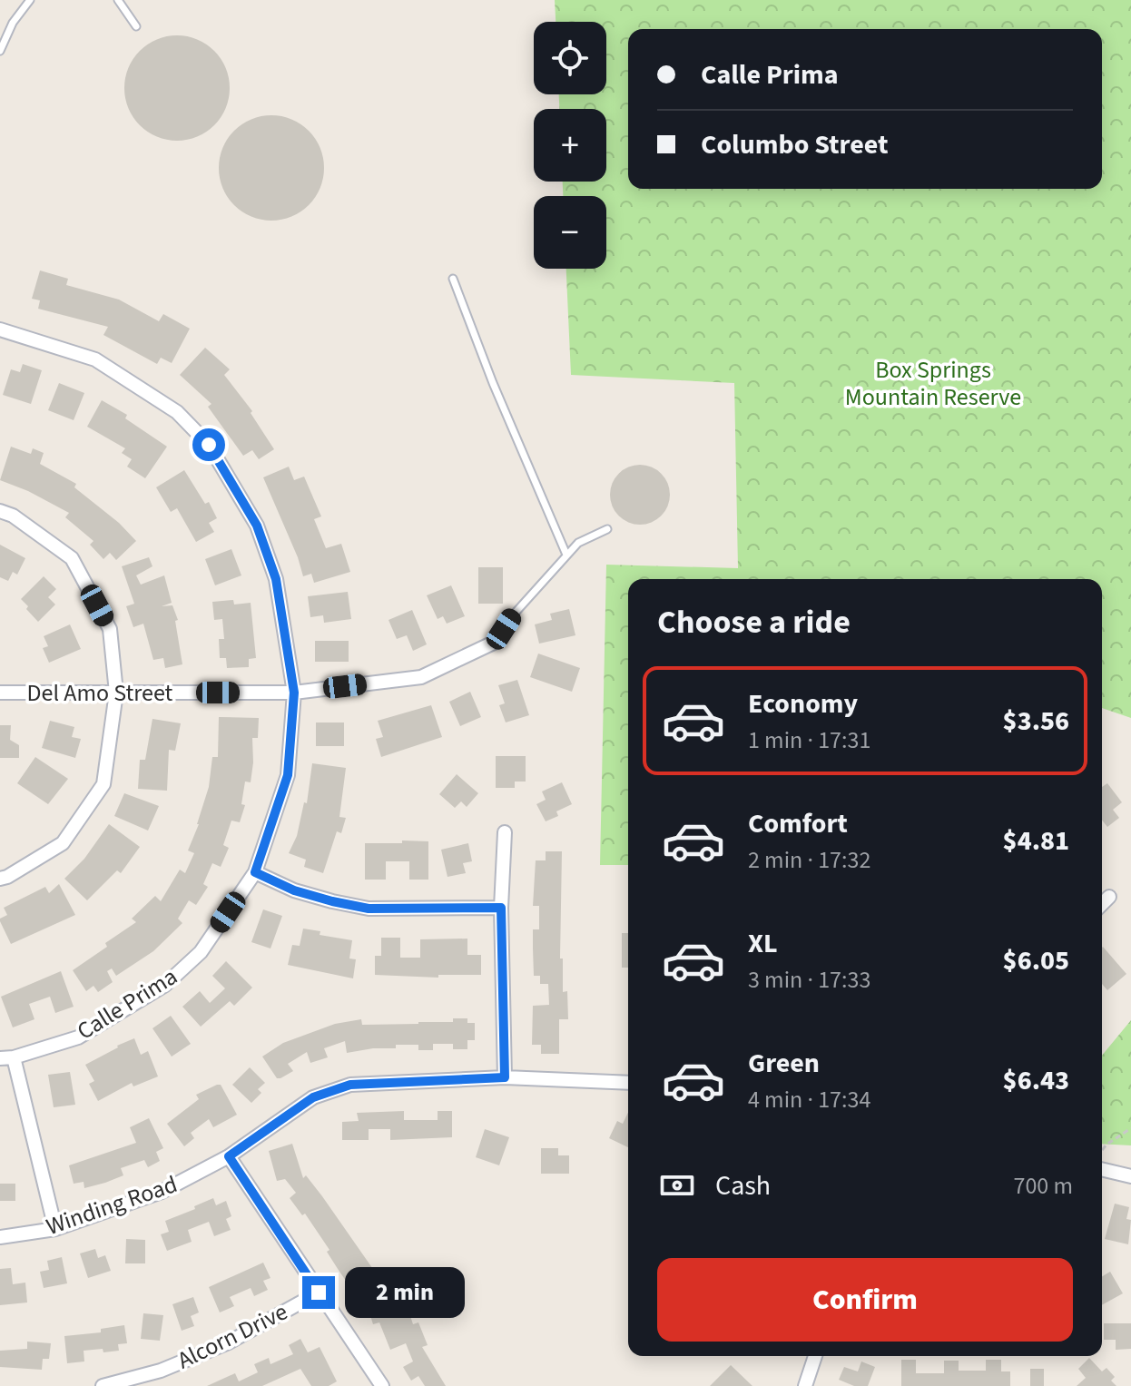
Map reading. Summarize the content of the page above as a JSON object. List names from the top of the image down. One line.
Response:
{"streets":{"street":["Del Amo Street","Calle Prima","Winding Road","Alcorn Drive"]},"crossings":[["Del Amo Street","Calle Prima"]],"parks":["Box Springs Mountain Reserve"],"page":{"map_buttons":["+","−"],"banner":["Calle Prima","Columbo Street"],"heading":"Choose a ride","list":[{"name":"Economy","note":"1 min · 17:31","value":"$3.56"},{"name":"Comfort","note":"2 min · 17:32","value":"$4.81"},{"name":"XL","note":"3 min · 17:33","value":"$6.05"},{"name":"Green","note":"4 min · 17:34","value":"$6.43"}],"pay":["Cash","700 m"],"buttons":"Confirm","bubble":"2 min"}}
